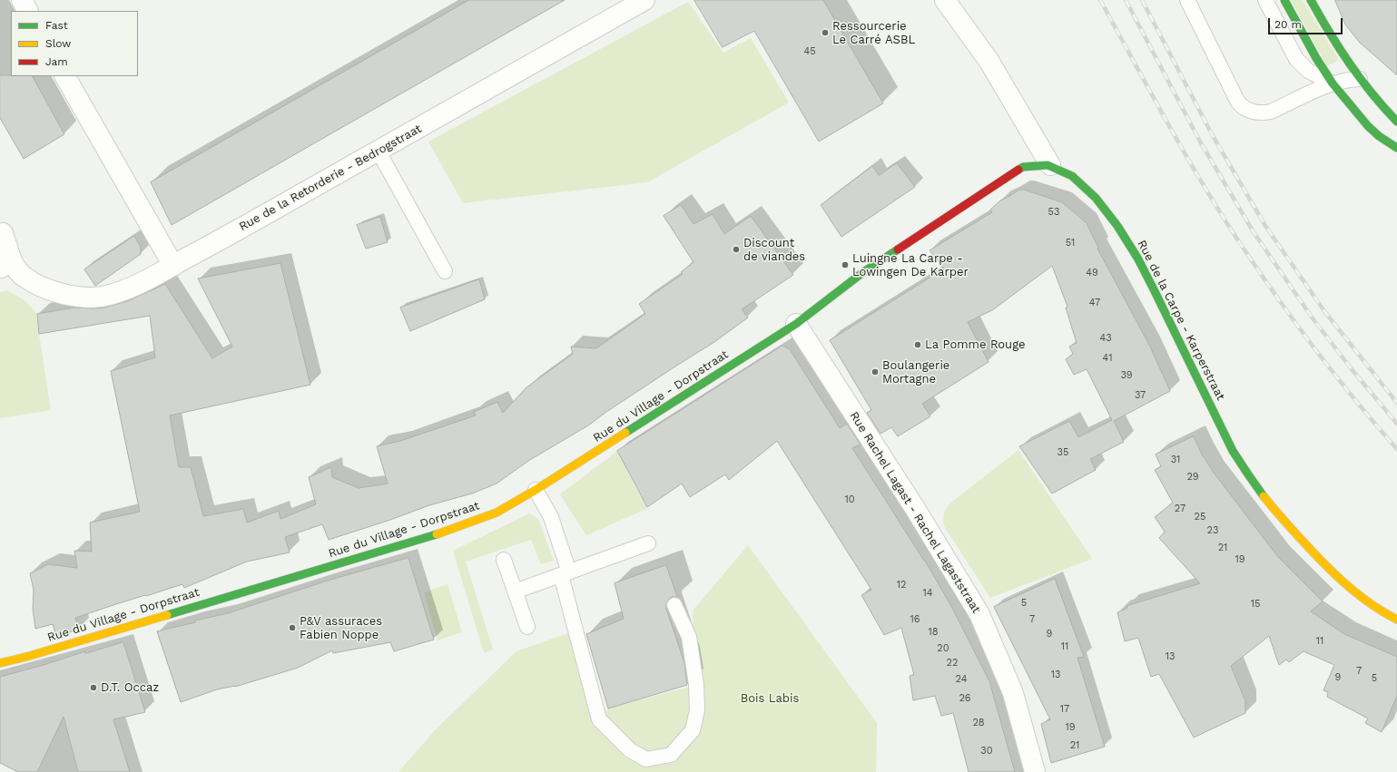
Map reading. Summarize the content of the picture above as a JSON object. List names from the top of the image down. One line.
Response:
{"streets":{"street":["Rue de la Retorderie - Bedrogstraat","Rue de la Carpe - Karperstraat","Rue du Village - Dorpstraat","Rue Rachel Lagast - Rachel Lagaststraat"]},"crossings":[["Rue de la Carpe - Karperstraat","Rue du Village - Dorpstraat"],["Rue de la Carpe - Karperstraat","Rue Rachel Lagast - Rachel Lagaststraat"],["Rue du Village - Dorpstraat","Rue Rachel Lagast - Rachel Lagaststraat"]],"parks":["Bois Labis"],"places":["Ressourcerie Le Carré ASBL","Discount de viandes","Luingne La Carpe - Lowingen De Karper","La Pomme Rouge","Boulangerie Mortagne","P&V assuraces Fabien Noppe","D.T. Occaz"],"house_numbers":["45","53","51","49","47","43","41","39","37","35","31","29","10","27","25","23","21","19","12","14","5","15","16","7","18","9","11","11","20","13","22","7","13","9","5","24","26","17","28","19","21","30"],"legend":["Fast","Slow","Jam"],"scale_bar":"20 m"}
